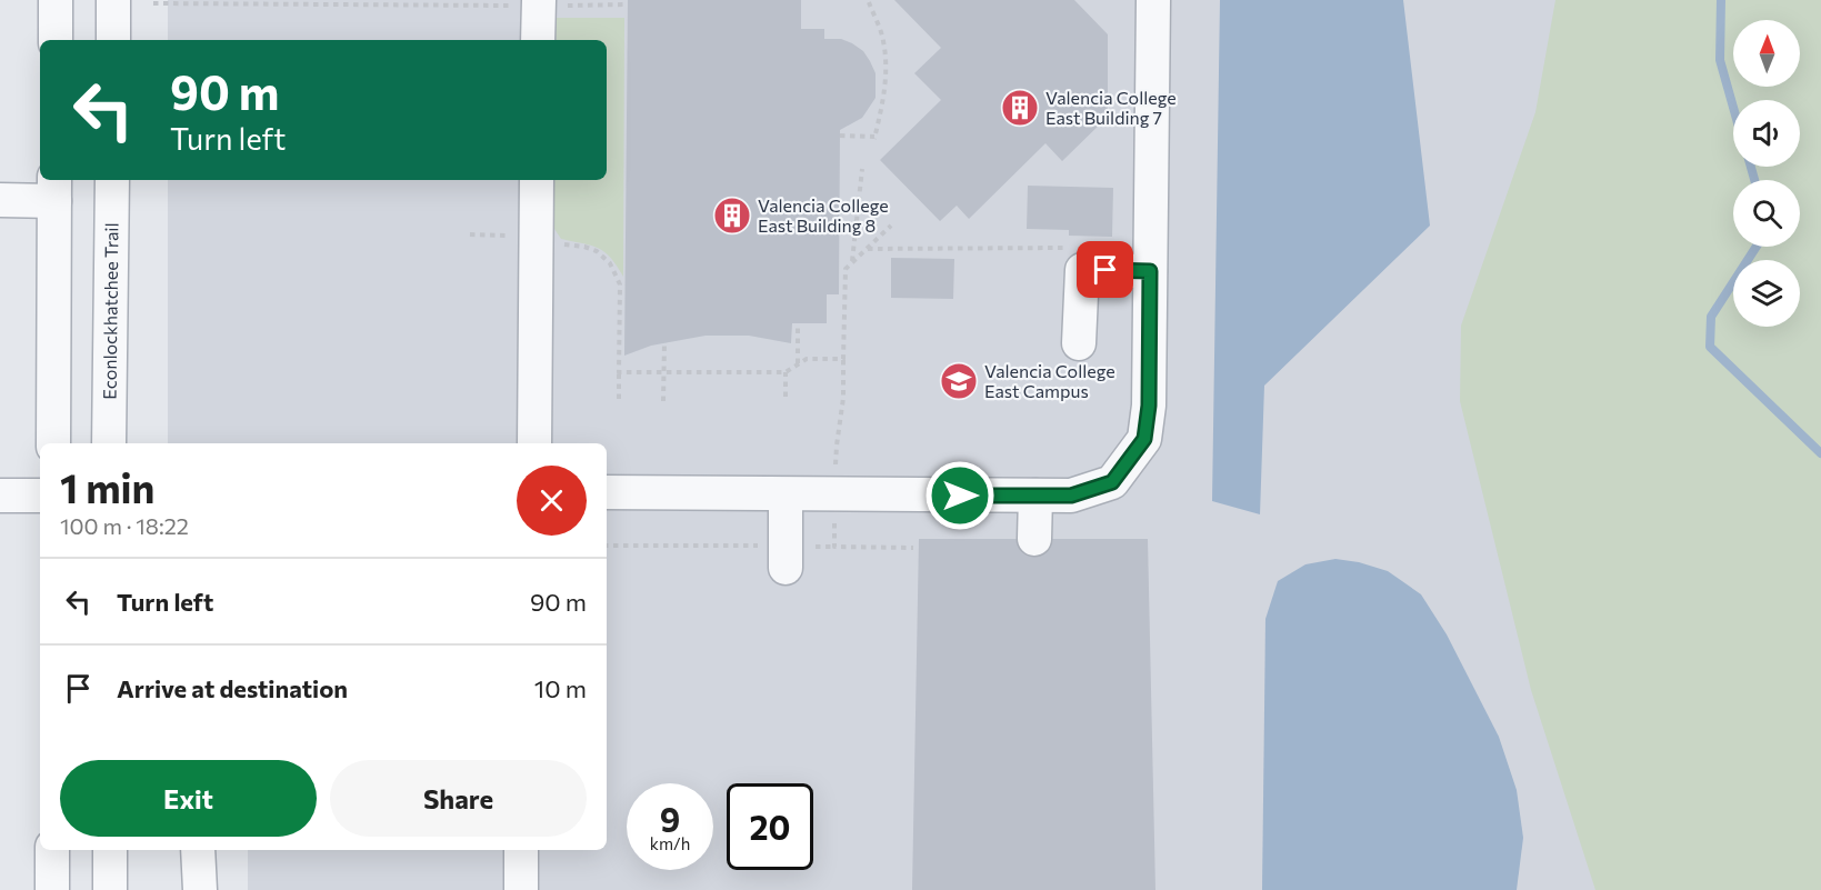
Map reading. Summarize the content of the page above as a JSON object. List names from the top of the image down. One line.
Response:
{"streets":{"street":["Econlockhatchee Trail"]},"places":{"building":["Valencia College East Building 7","Valencia College East Building 8"],"school or university":["Valencia College East Campus"]},"north":"top","page":{"turn":["90 m","Turn left"],"heading":["1 min","100 m · 18:22"],"list":[{"name":"Turn left","value":"90 m"},{"name":"Arrive at destination","value":"10 m"}],"buttons":["Exit","Share"],"speed":"9 km/h","limit":"20"}}
